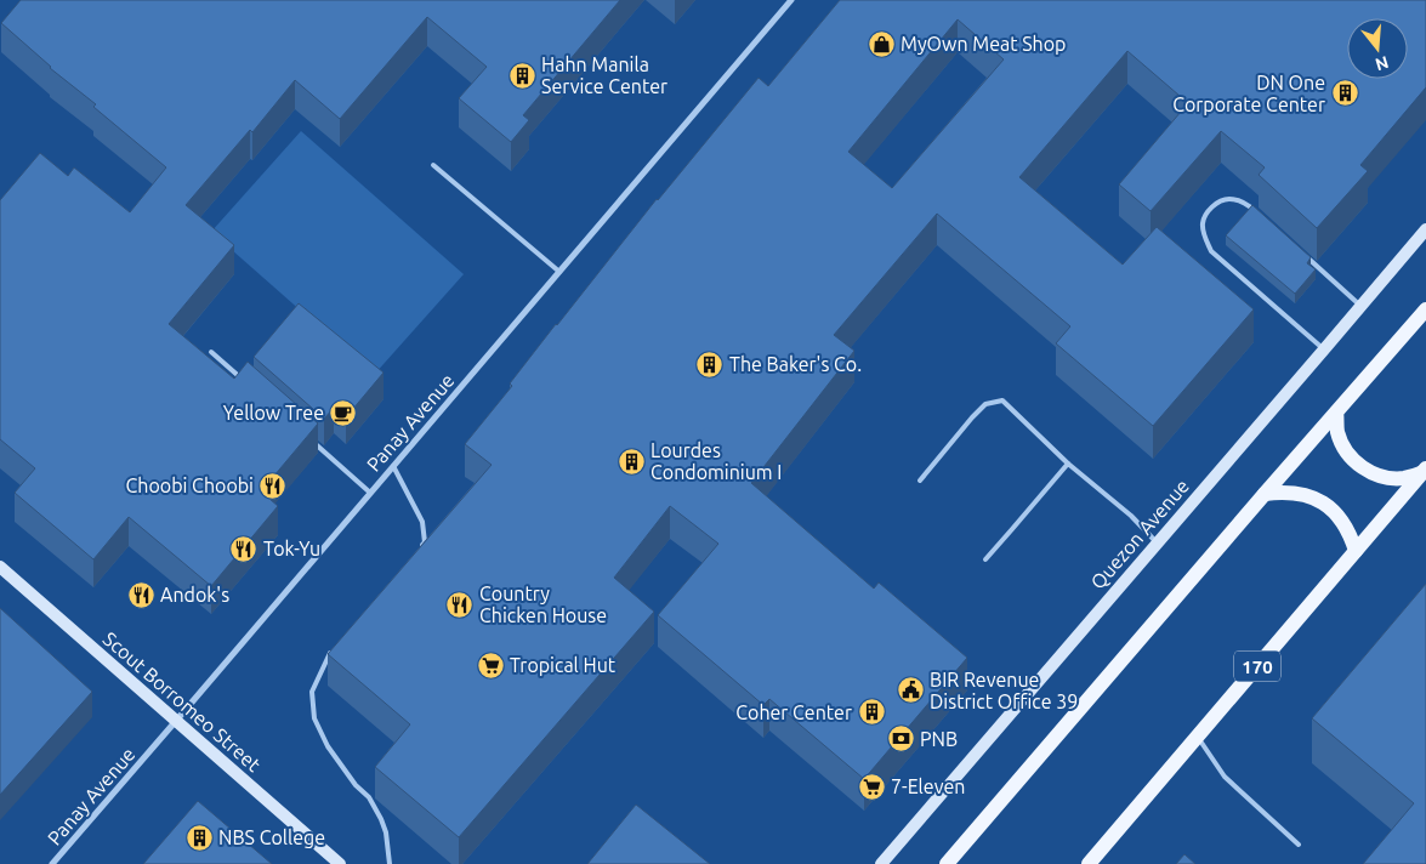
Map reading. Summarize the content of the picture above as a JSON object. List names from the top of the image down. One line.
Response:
{"streets":{"main road":["170"],"street":["Panay Avenue","Quezon Avenue","Scout Borromeo Street"]},"crossings":[["Panay Avenue","Scout Borromeo Street"]],"places":{"shop":["MyOwn Meat Shop"],"building":["Hahn Manila Service Center","DN One Corporate Center","The Baker's Co.","Lourdes Condominium I","Coher Center","NBS College"],"cafe":["Yellow Tree"],"restaurant":["Choobi Choobi","Tok-Yu","Andok's","Country Chicken House"],"supermarket":["Tropical Hut","7-Eleven"],"public building":["BIR Revenue District Office 39"],"bank":["PNB"]},"north":"bottom"}
